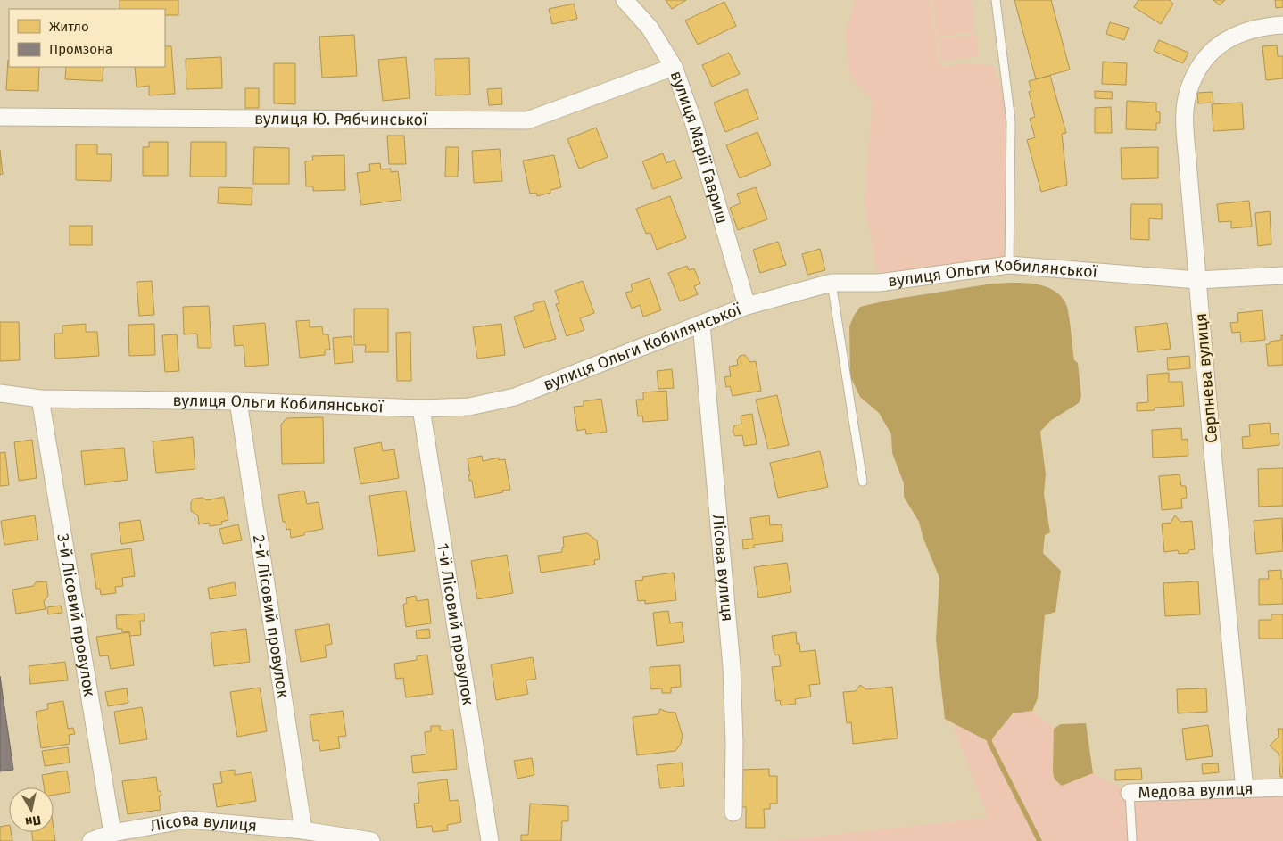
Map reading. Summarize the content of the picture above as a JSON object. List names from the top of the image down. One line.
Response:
{"streets":{"street":["вулиця Ю. Рябчинської","вулиця Марії Гавриш","вулиця Ольги Кобилянської","Серпнева вулиця","Лісова вулиця","3-й Лісовий провулок","2-й Лісовий провулок","1-й Лісовий провулок","Медова вулиця"]},"crossings":[["вулиця Ю. Рябчинської","вулиця Марії Гавриш"],["вулиця Марії Гавриш","вулиця Ольги Кобилянської"],["вулиця Ольги Кобилянської","Серпнева вулиця"],["вулиця Ольги Кобилянської","Лісова вулиця"],["вулиця Ольги Кобилянської","3-й Лісовий провулок"],["вулиця Ольги Кобилянської","2-й Лісовий провулок"],["вулиця Ольги Кобилянської","1-й Лісовий провулок"],["Серпнева вулиця","Медова вулиця"],["Лісова вулиця","3-й Лісовий провулок"],["Лісова вулиця","2-й Лісовий провулок"]],"legend":["Житло","Промзона"],"north":"bottom"}
